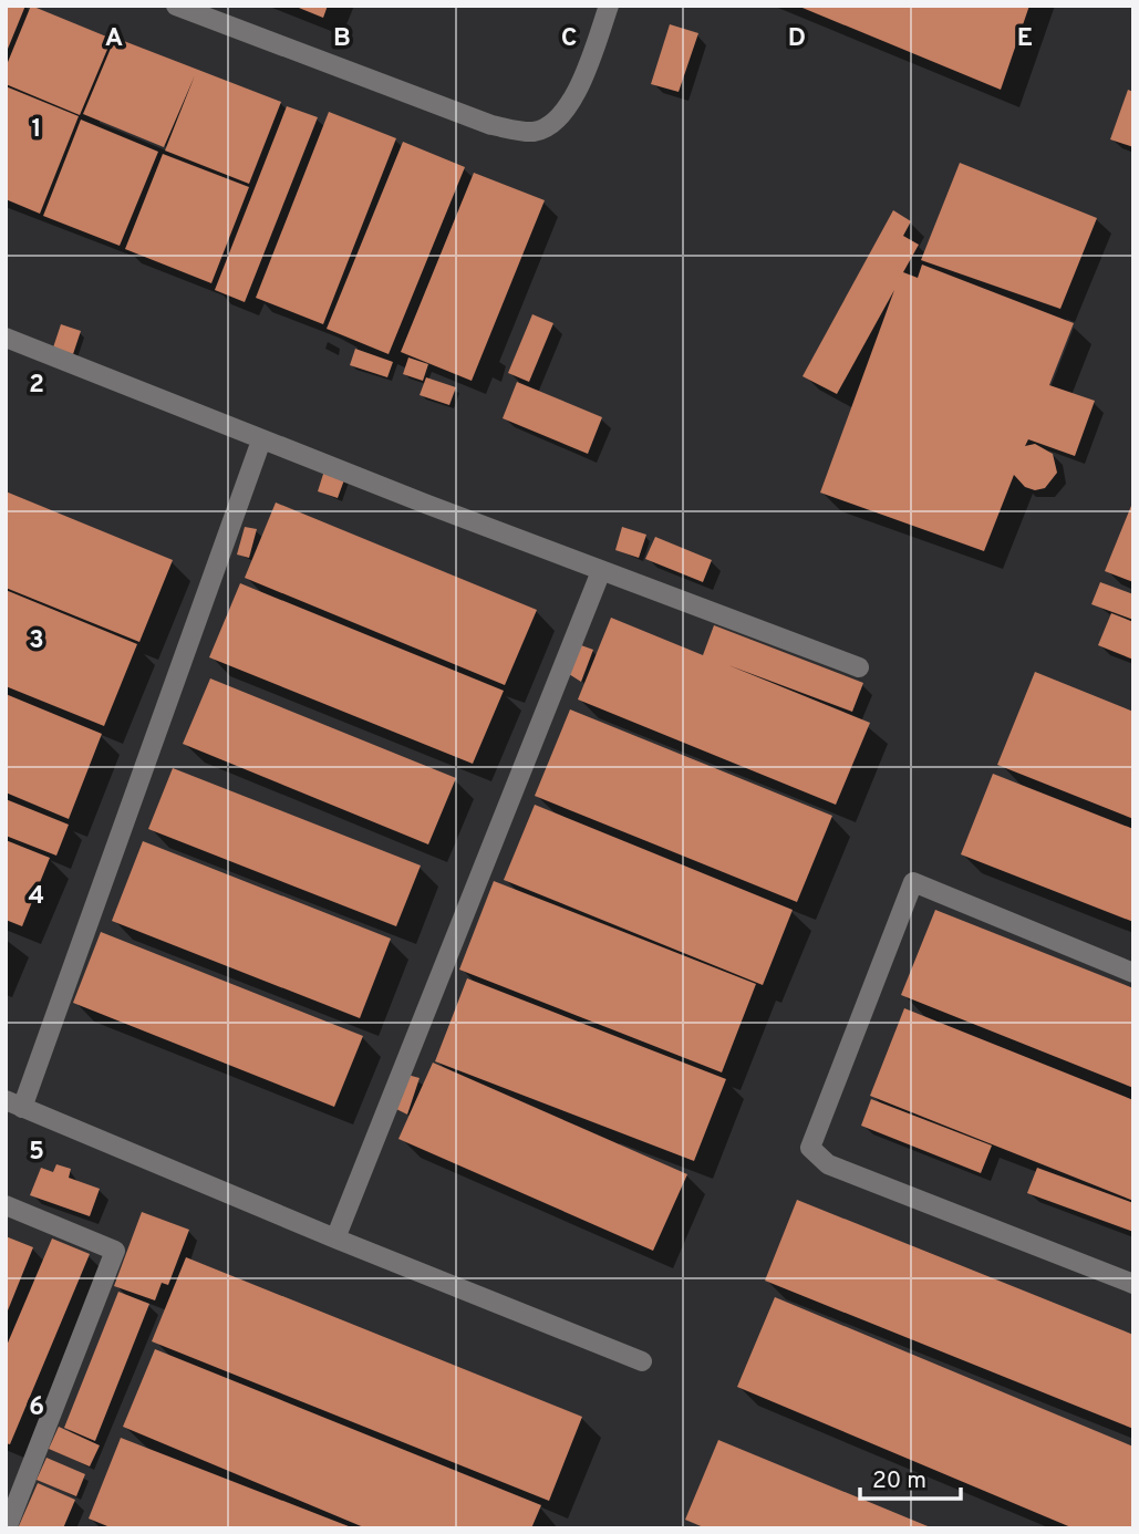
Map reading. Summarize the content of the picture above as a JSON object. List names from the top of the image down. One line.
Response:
{"scale_bar":"20 m","grid":{"columns":["A","B","C","D","E"],"rows":["1","2","3","4","5","6"]}}
